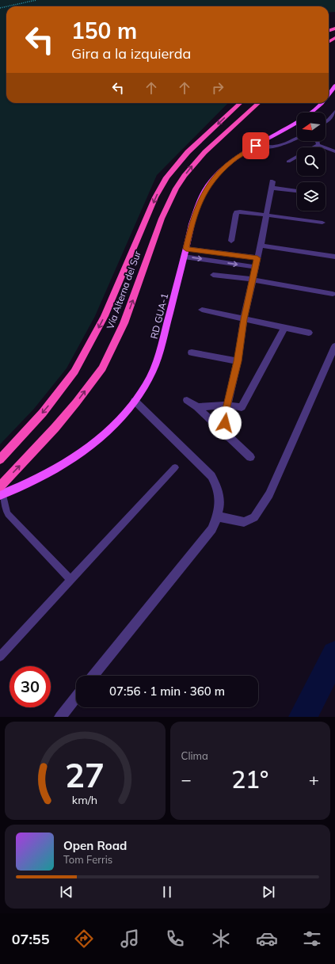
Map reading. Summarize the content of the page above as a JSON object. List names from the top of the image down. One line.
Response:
{"streets":{"highway":["Vía Alterna del Sur"],"main road":["RD GUA-1"]},"crossings":[["Vía Alterna del Sur","RD GUA-1"]],"north":"left","page":{"turn":["150 m","Gira a la izquierda"],"limit":"30","trip":"07:56 · 1 min · 360 m","tile":"Clima","heat":["−","21°","+"],"song":["Open Road","Tom Ferris"],"tabs":"07:55","gauge":["27","km/h"]}}
